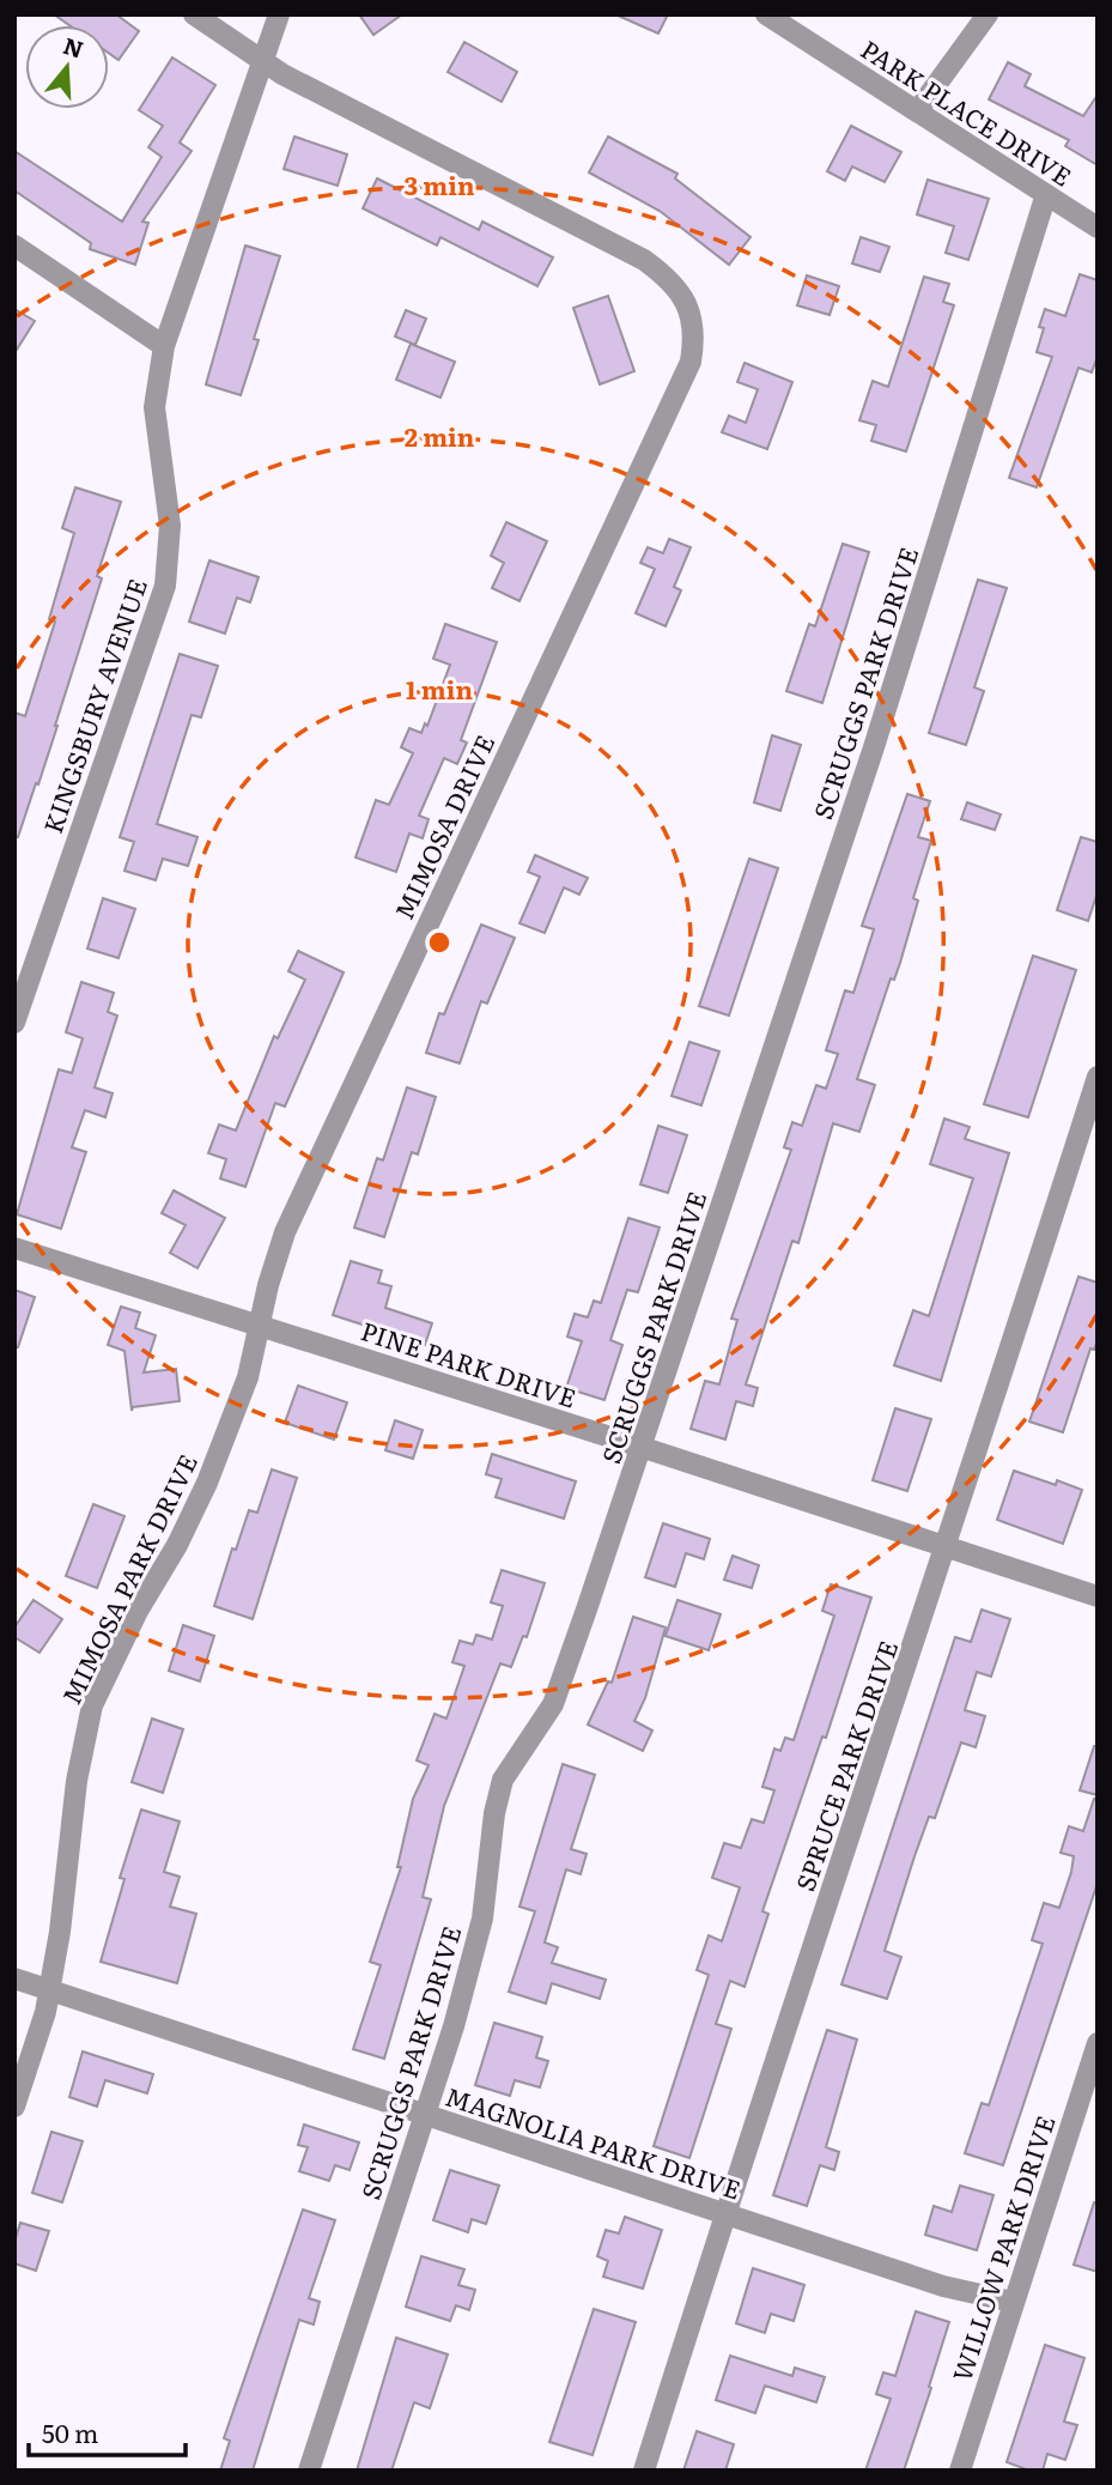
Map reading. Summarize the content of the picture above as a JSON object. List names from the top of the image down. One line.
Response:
{"streets":{"street":["PARK PLACE DRIVE","SCRUGGS PARK DRIVE","KINGSBURY AVENUE","MIMOSA DRIVE","PINE PARK DRIVE","MIMOSA PARK DRIVE","SPRUCE PARK DRIVE","MAGNOLIA PARK DRIVE","WILLOW PARK DRIVE"]},"crossings":[["PARK PLACE DRIVE","SCRUGGS PARK DRIVE"],["SCRUGGS PARK DRIVE","PINE PARK DRIVE"],["SCRUGGS PARK DRIVE","MAGNOLIA PARK DRIVE"],["KINGSBURY AVENUE","MIMOSA DRIVE"],["MIMOSA DRIVE","PINE PARK DRIVE"],["MIMOSA DRIVE","MIMOSA PARK DRIVE"],["PINE PARK DRIVE","MIMOSA PARK DRIVE"],["PINE PARK DRIVE","SPRUCE PARK DRIVE"],["MIMOSA PARK DRIVE","MAGNOLIA PARK DRIVE"],["SPRUCE PARK DRIVE","MAGNOLIA PARK DRIVE"],["MAGNOLIA PARK DRIVE","WILLOW PARK DRIVE"]],"scale_bar":"50 m","north":"top","rings":["3 min","2 min","1 min"]}
